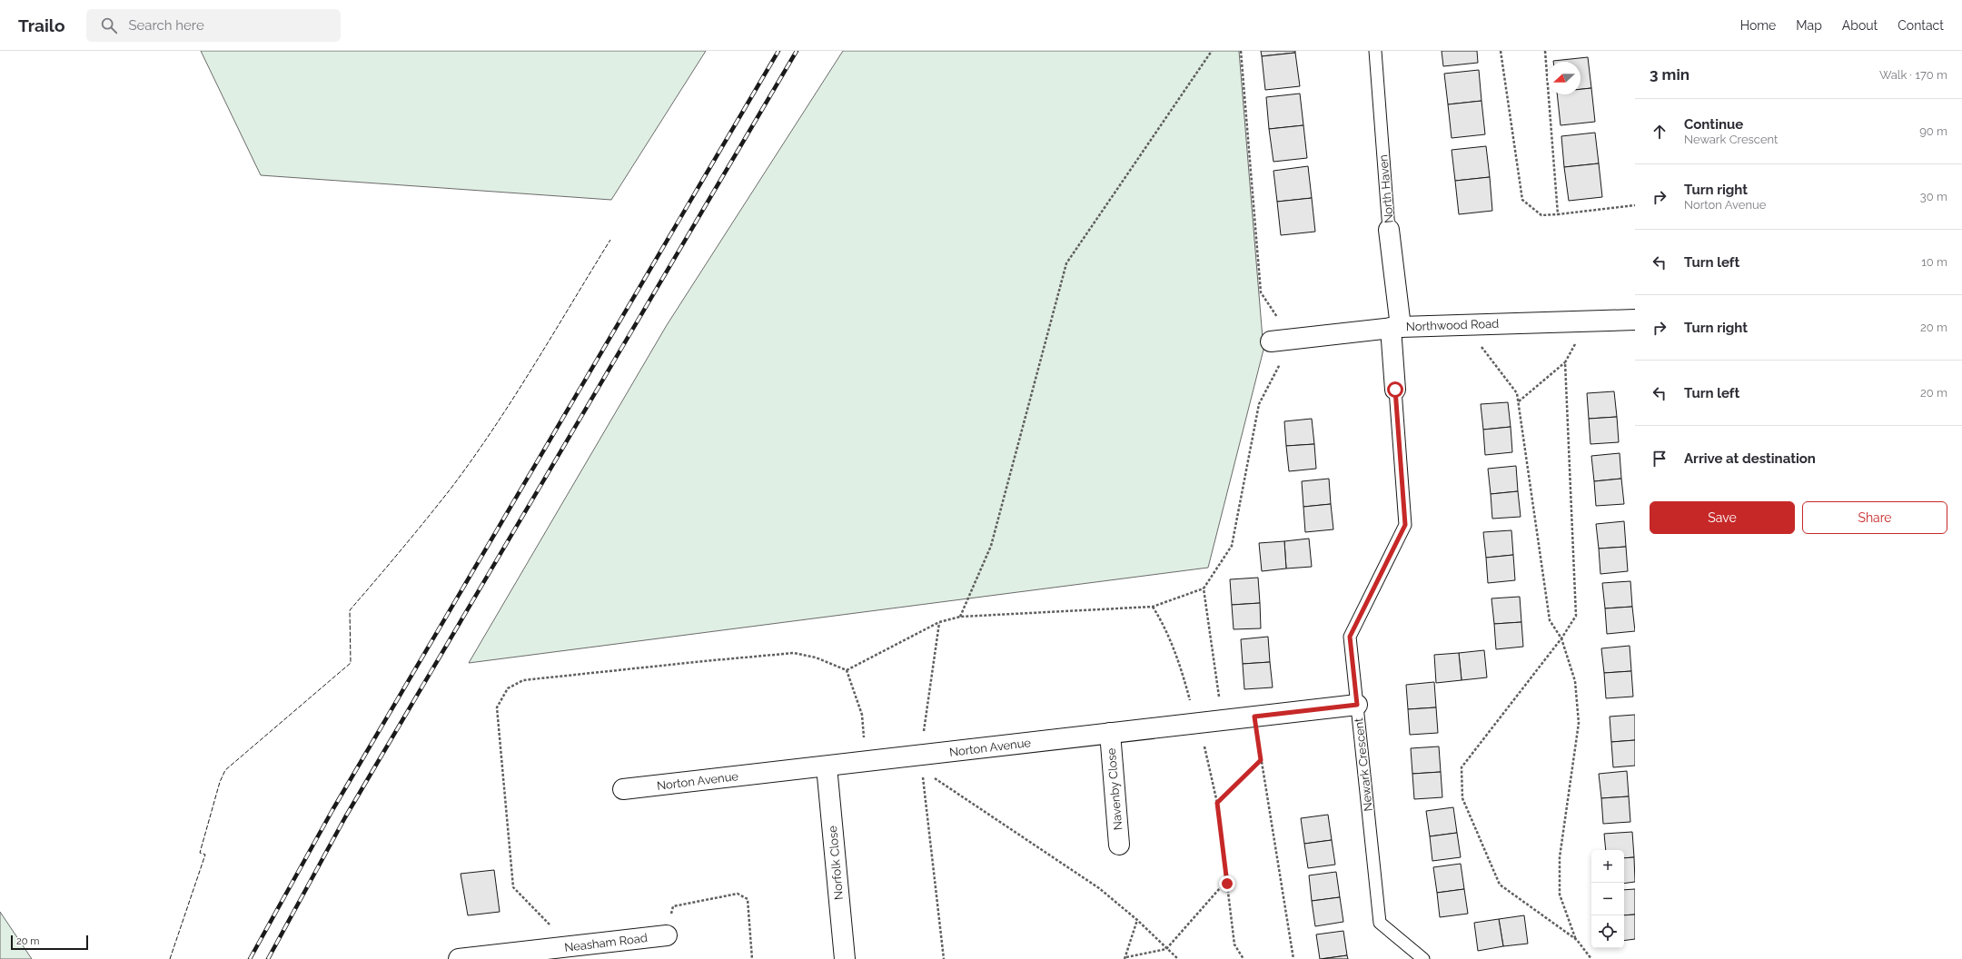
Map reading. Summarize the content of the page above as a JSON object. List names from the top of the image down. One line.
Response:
{"streets":{"street":["North Haven","Northwood Road","Norton Avenue","Navenby Close","Norfolk Close","Neasham Road"],"lane":["Newark Crescent"]},"crossings":[["North Haven","Northwood Road"],["North Haven","Newark Crescent"],["Norton Avenue","Newark Crescent"],["Norton Avenue","Navenby Close"],["Norton Avenue","Norfolk Close"]],"scale_bar":"20 m","north":"left","page":{"header":"Trailo","search":"Search here","nav":["Home","Map","About","Contact"],"heading":["3 min","Walk · 170 m"],"list":[["Continue","Newark Crescent","90 m"],["Turn right","Norton Avenue","30 m"],["Turn left","10 m"],["Turn right","20 m"],["Turn left","20 m"],"Arrive at destination"],"buttons":["Save","Share"],"map_buttons":["+","−"],"scale":"20 m"}}
